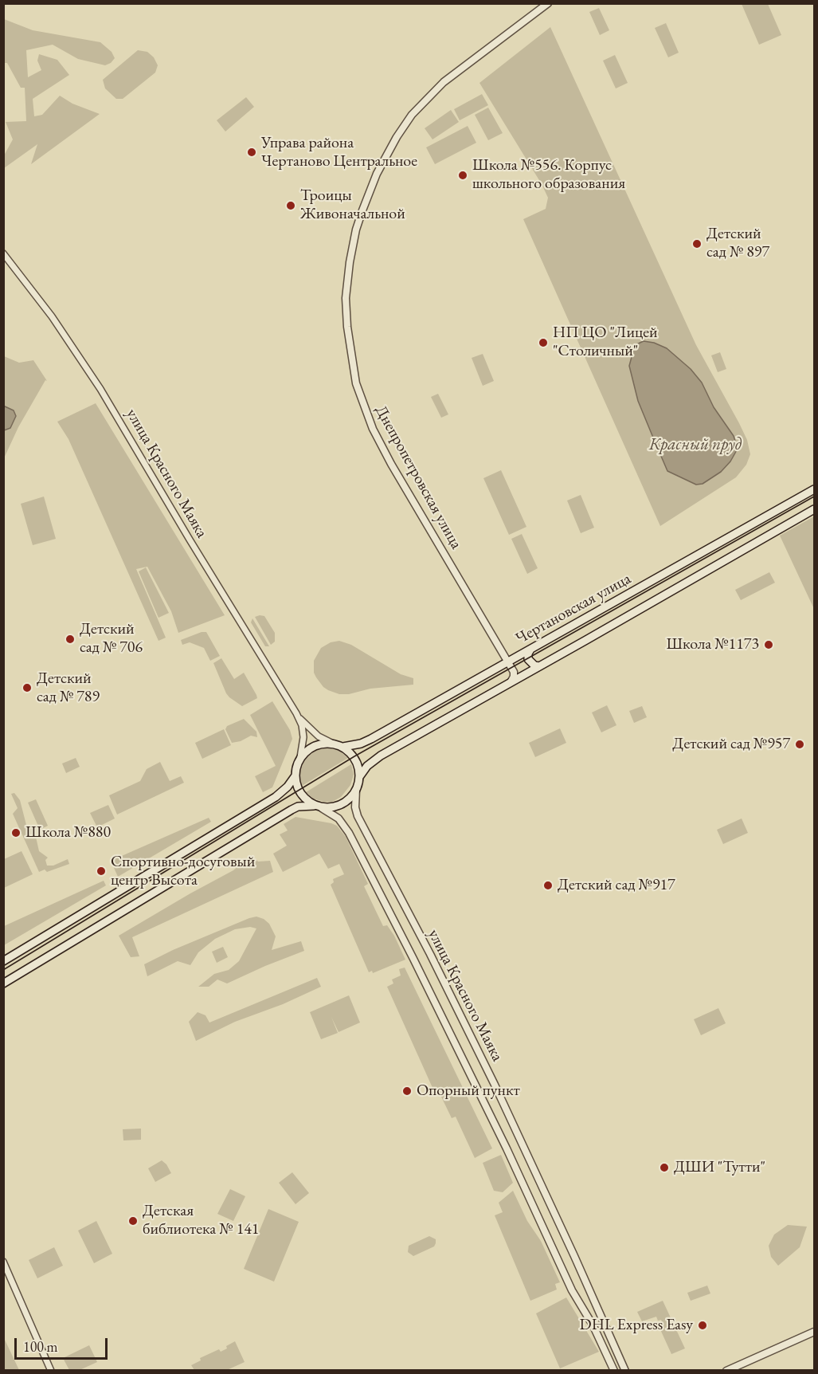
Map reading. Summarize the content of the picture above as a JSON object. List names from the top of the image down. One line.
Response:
{"streets":{"main road":["Чертановская улица"],"street":["улица Красного Маяка","Днепропетровская улица"]},"crossings":[["улица Красного Маяка","Чертановская улица"],["Днепропетровская улица","Чертановская улица"]],"water":["Красный пруд"],"places":["Управа района Чертаново Центральное","Школа №556. Корпус школьного образования","Троицы Живоначальной","Детский сад № 897","НП ЦО \"Лицей \"Столичный\"","Детский сад № 706","Школа №1173","Детский сад № 789","Детский сад №957","Школа №880","Спортивно-досуговый центр Высота","Детский сад №917","Опорный пункт","ДШИ \"Тутти\"","Детская библиотека № 141","DHL Express Easy"],"scale_bar":"100 m"}
